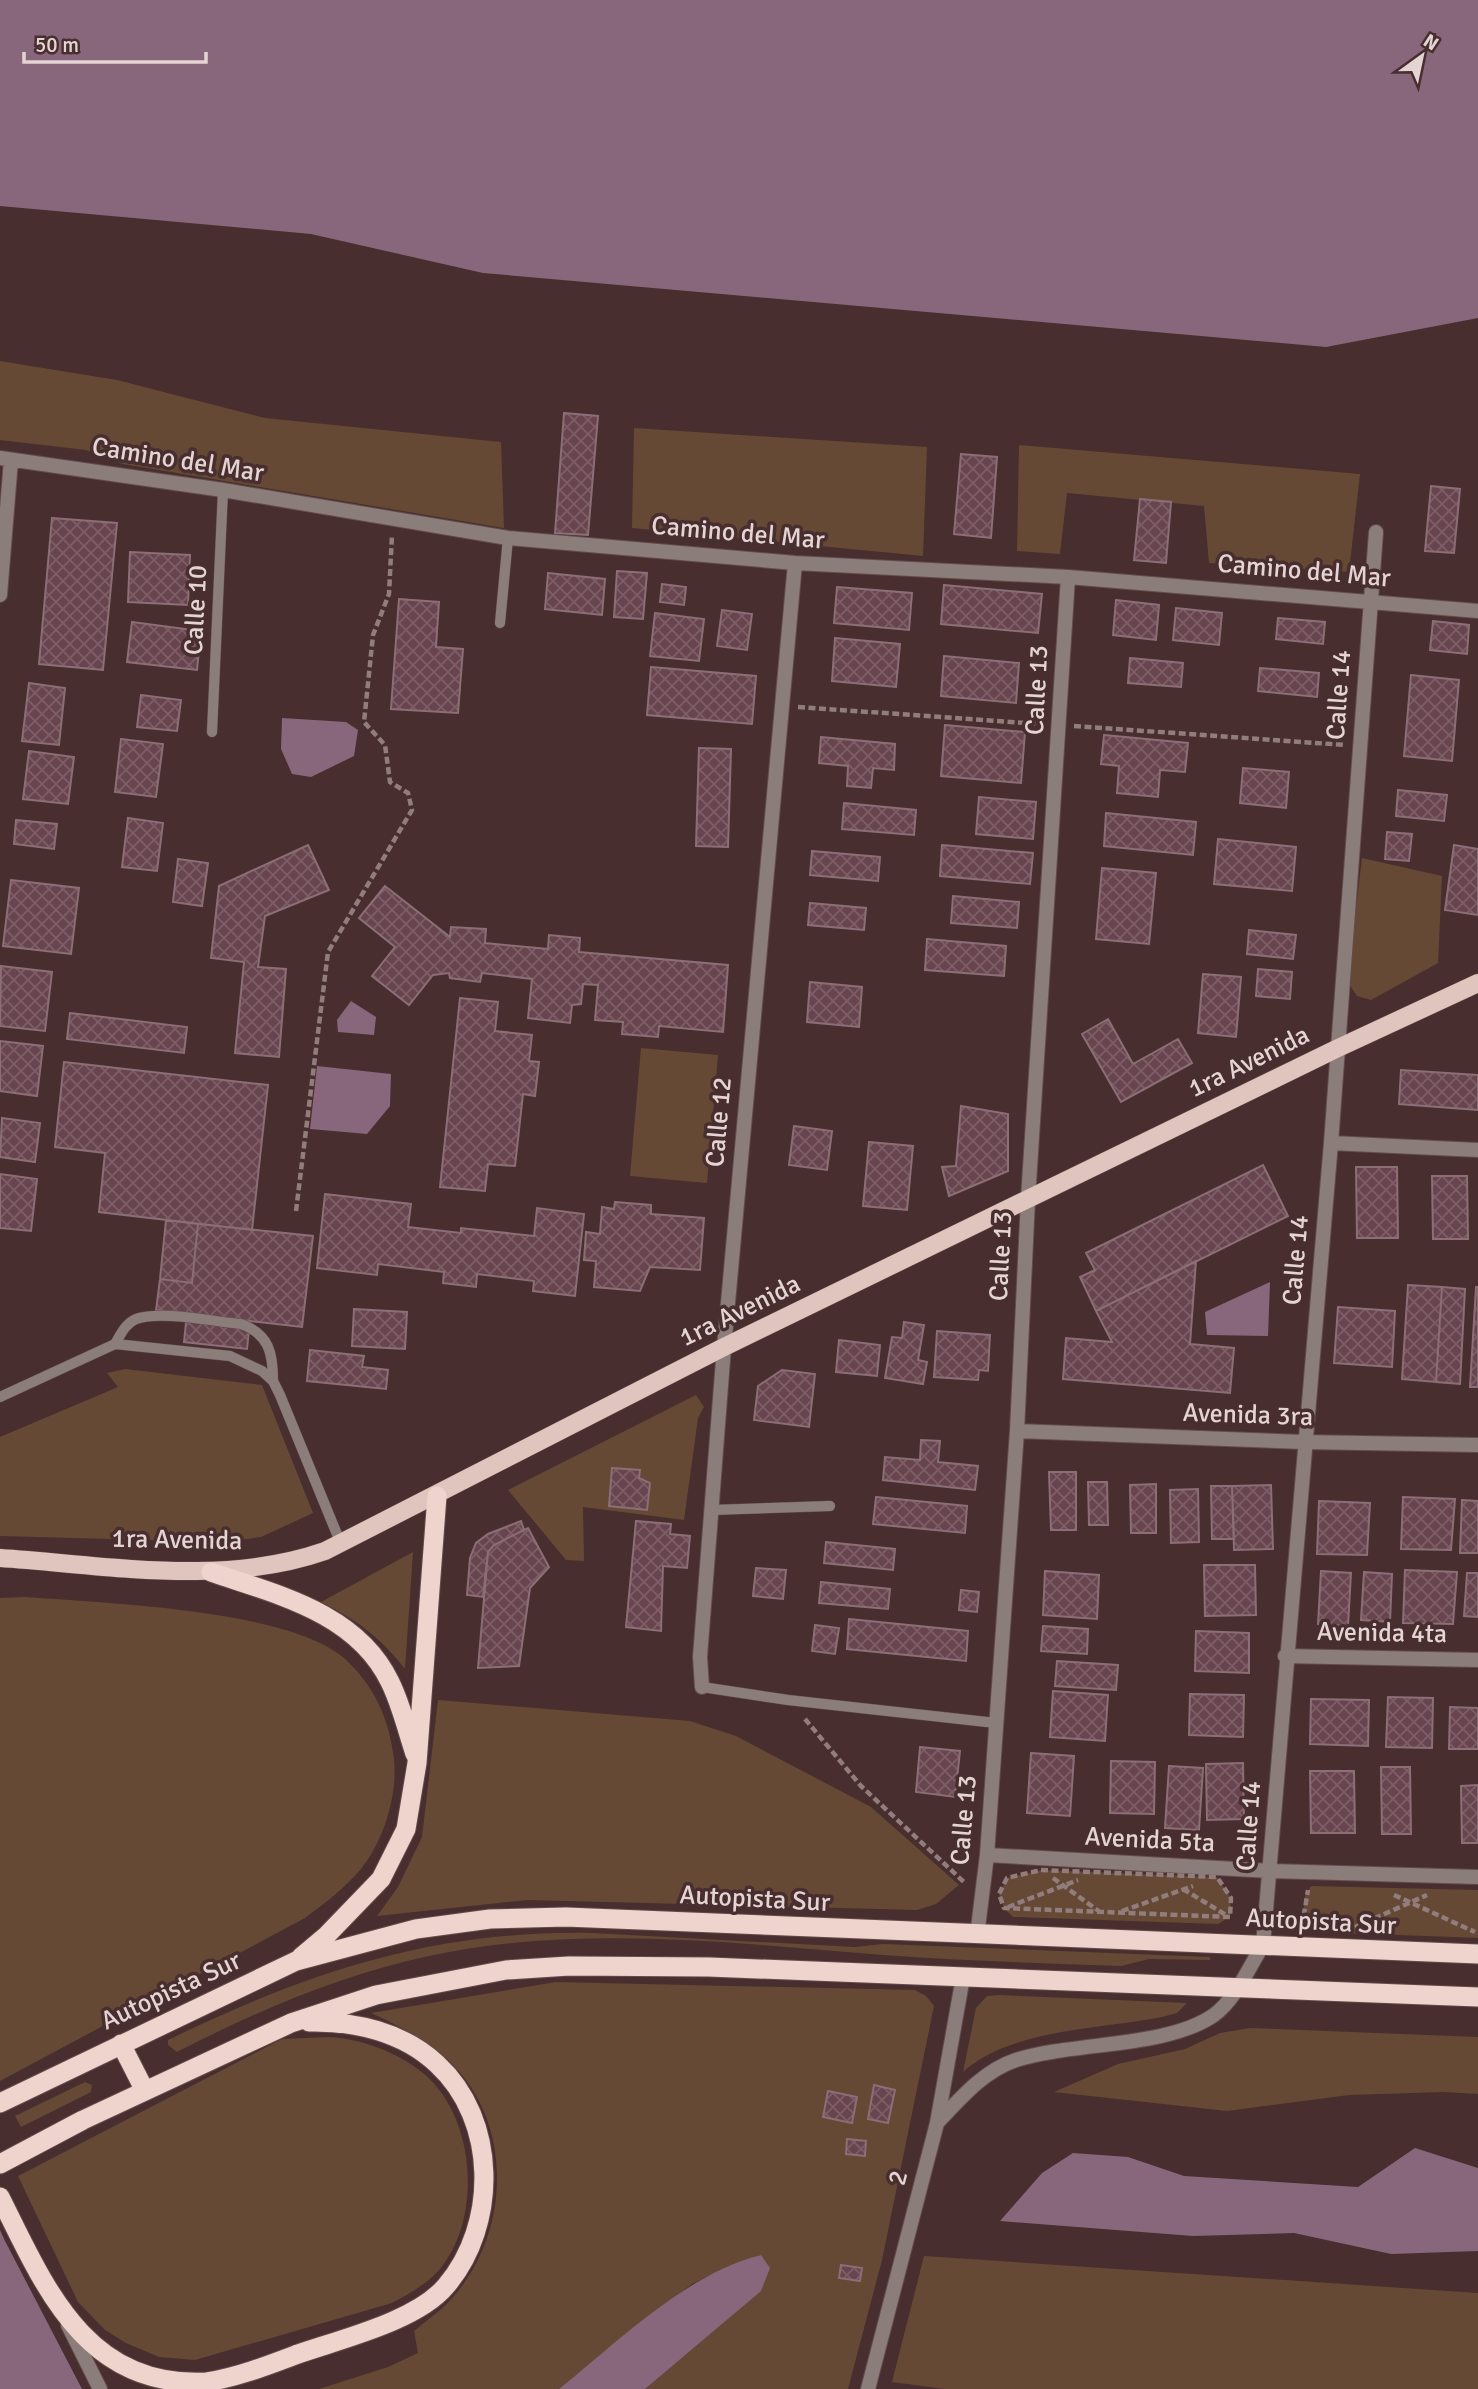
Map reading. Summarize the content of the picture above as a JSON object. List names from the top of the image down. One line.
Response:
{"streets":{"highway":["Autopista Sur"],"main road":["1ra Avenida"],"street":["Camino del Mar","Calle 13","Calle 14","Calle 12","Avenida 3ra","Avenida 4ta","Avenida 5ta","2"],"lane":["Calle 10"]},"crossings":[["Camino del Mar","Calle 10"],["Camino del Mar","Calle 13"],["Camino del Mar","Calle 14"],["Camino del Mar","Calle 12"],["Calle 13","1ra Avenida"],["Calle 13","Avenida 3ra"],["Calle 13","Avenida 5ta"],["Calle 13","Autopista Sur"],["Calle 14","1ra Avenida"],["Calle 14","Avenida 3ra"],["Calle 14","Avenida 4ta"],["Calle 14","Avenida 5ta"],["Calle 14","Autopista Sur"],["Calle 14","2"],["1ra Avenida","Calle 12"]],"scale_bar":"50 m","north":"top right"}
